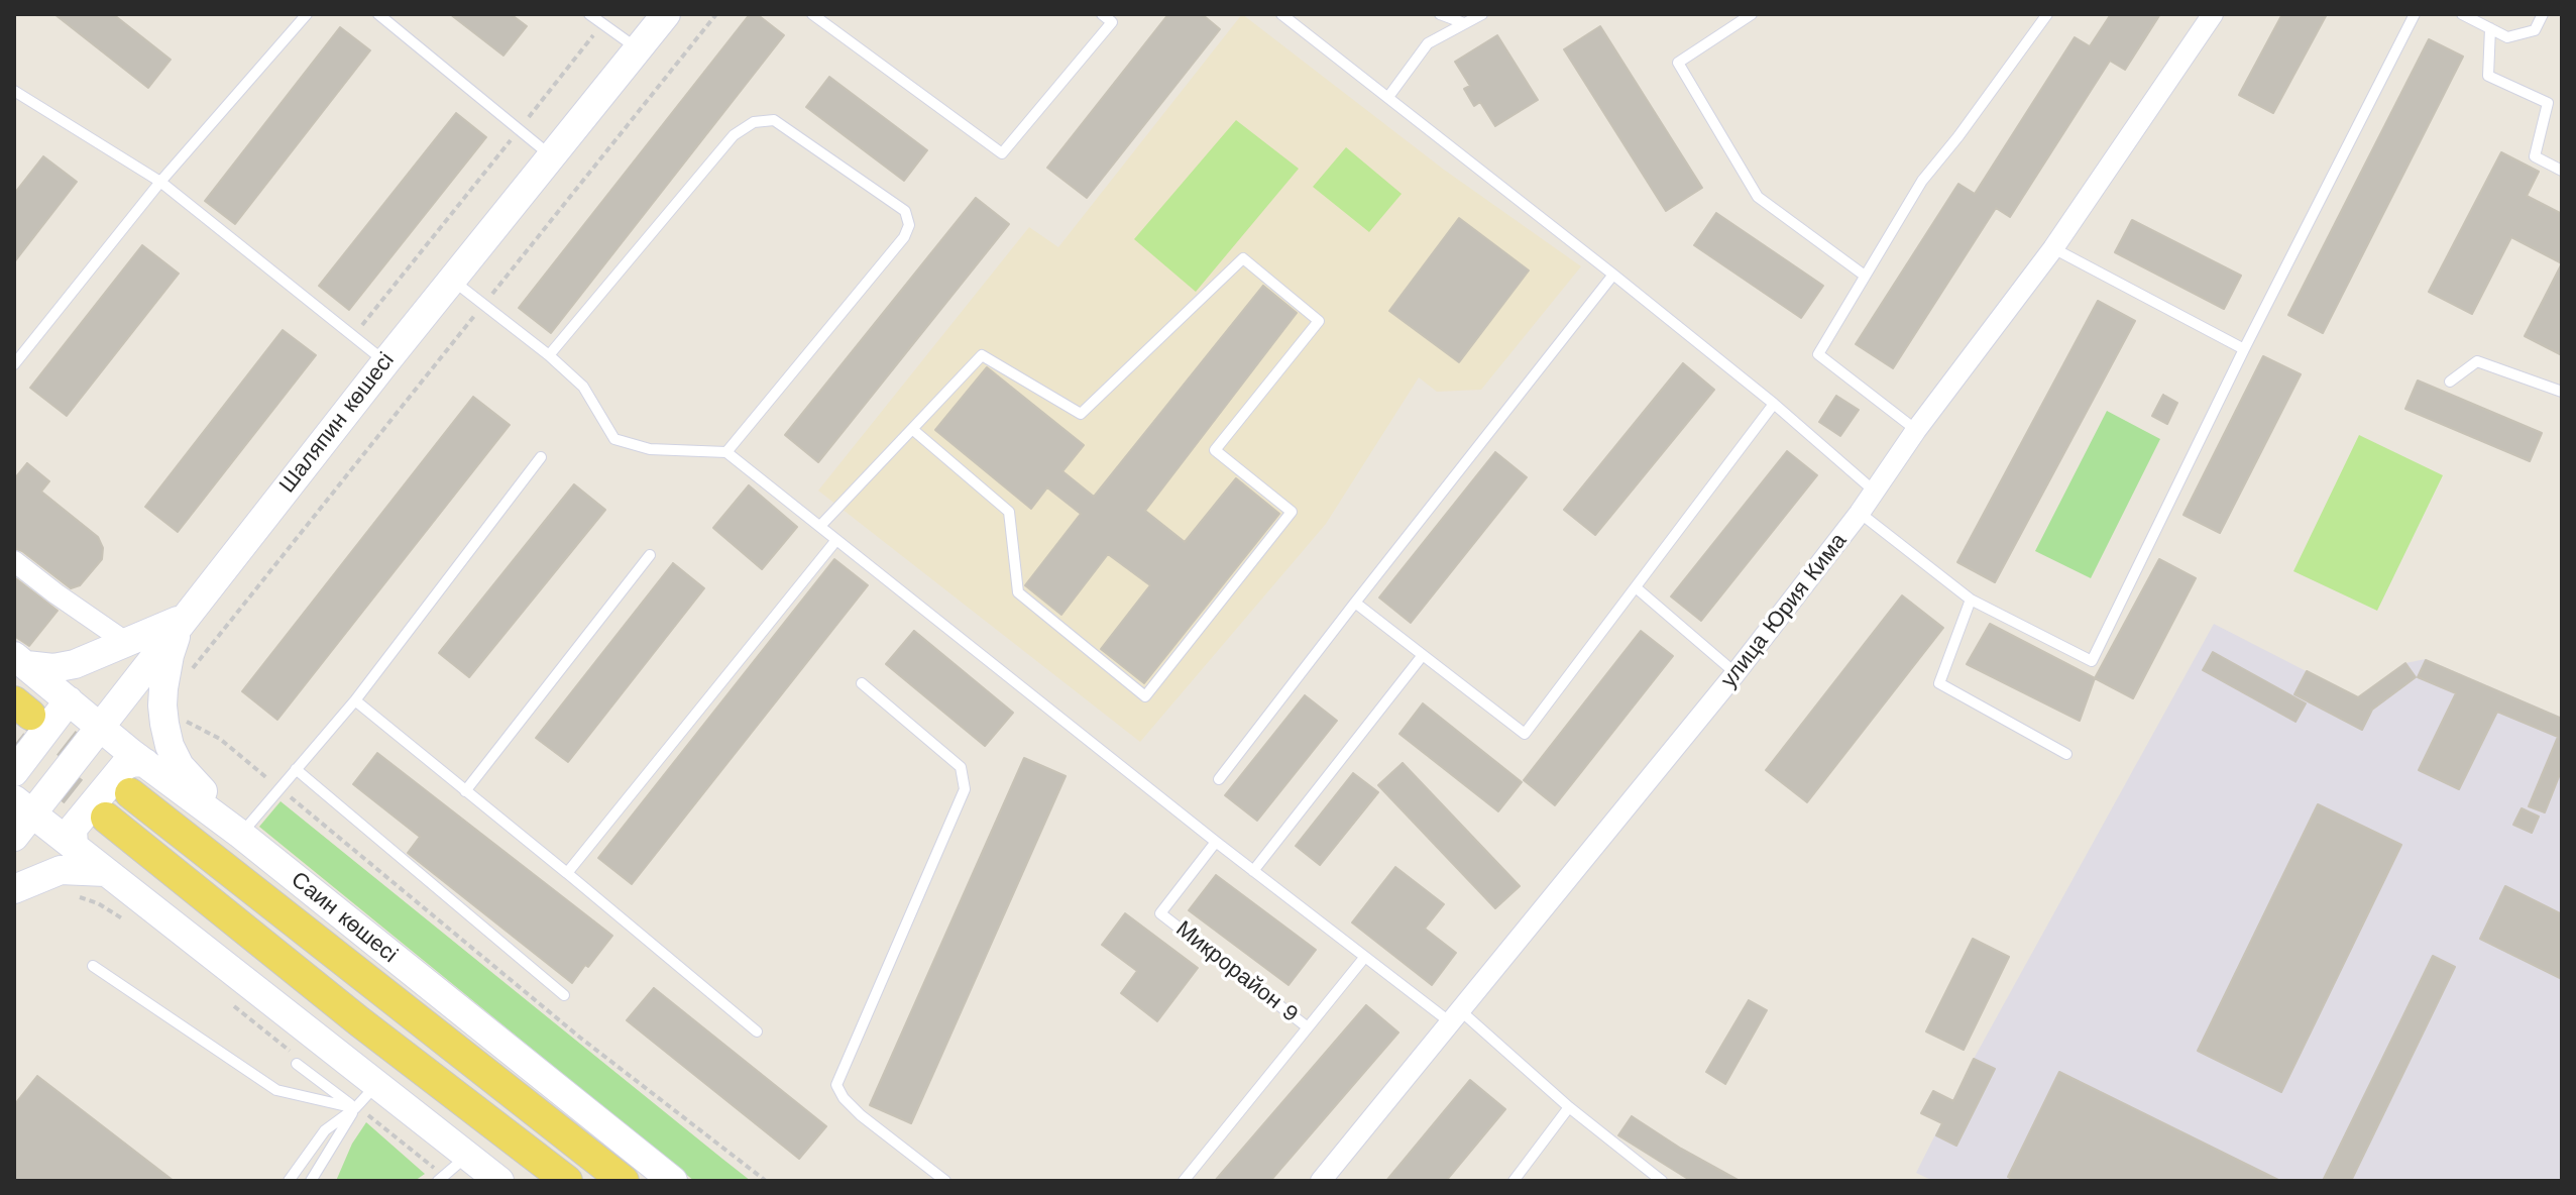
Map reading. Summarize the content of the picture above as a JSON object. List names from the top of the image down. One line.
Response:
{"streets":{"main road":["Шаляпин көшесі","Саин көшесі"],"street":["улица Юрия Кима"],"lane":["Микрорайон 9"]},"crossings":[["Шаляпин көшесі","Саин көшесі"]]}
